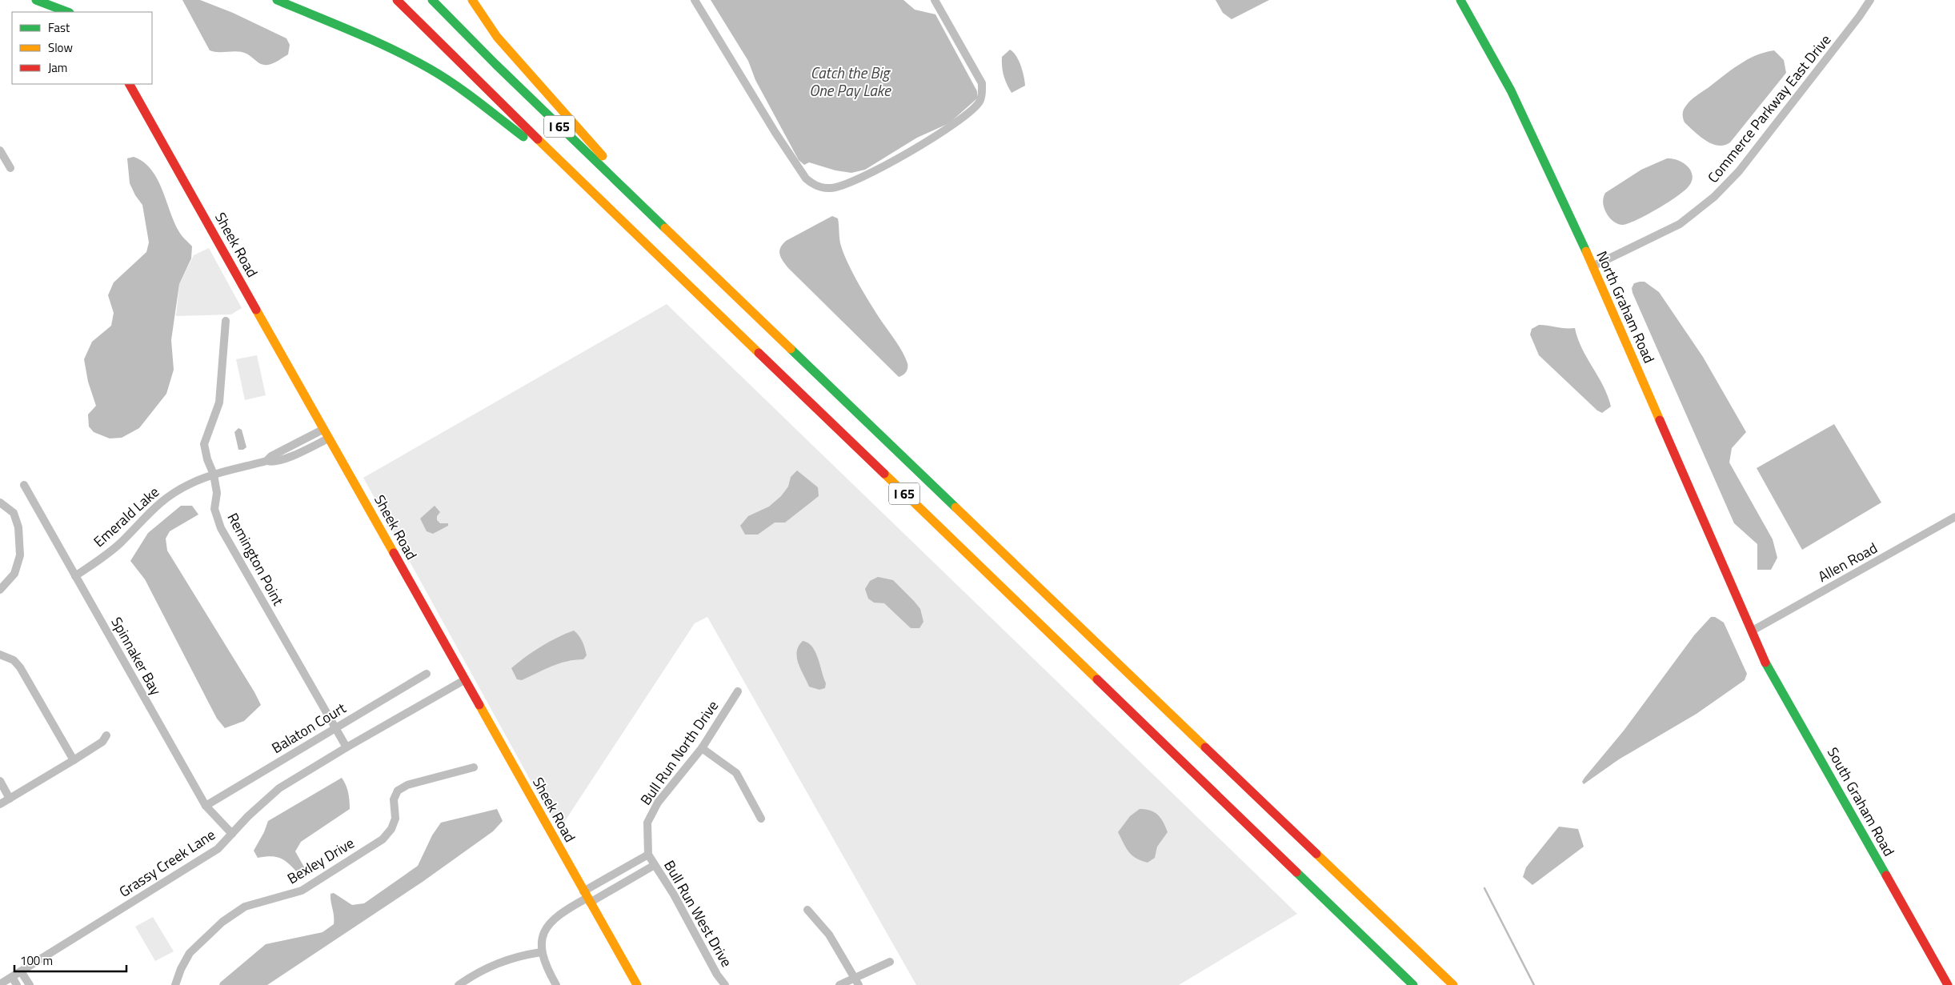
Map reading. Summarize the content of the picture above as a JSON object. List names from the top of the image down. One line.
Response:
{"streets":{"main road":["I 65","Sheek Road","North Graham Road","South Graham Road"],"street":["Commerce Parkway East Drive","Emerald Lake","Remington Point","Allen Road","Spinnaker Bay","Balaton Court","Bull Run North Drive","Bexley Drive","Grassy Creek Lane","Bull Run West Drive"]},"crossings":[["Commerce Parkway East Drive","North Graham Road"],["Sheek Road","Emerald Lake"],["Sheek Road","Grassy Creek Lane"],["North Graham Road","Allen Road"],["North Graham Road","South Graham Road"],["Emerald Lake","Remington Point"],["Emerald Lake","Spinnaker Bay"],["Remington Point","Balaton Court"],["Remington Point","Grassy Creek Lane"],["Allen Road","South Graham Road"],["Spinnaker Bay","Balaton Court"],["Spinnaker Bay","Grassy Creek Lane"],["Bull Run North Drive","Bull Run West Drive"]],"water":["Catch the Big One Pay Lake"],"legend":["Fast","Slow","Jam"],"scale_bar":"100 m"}
